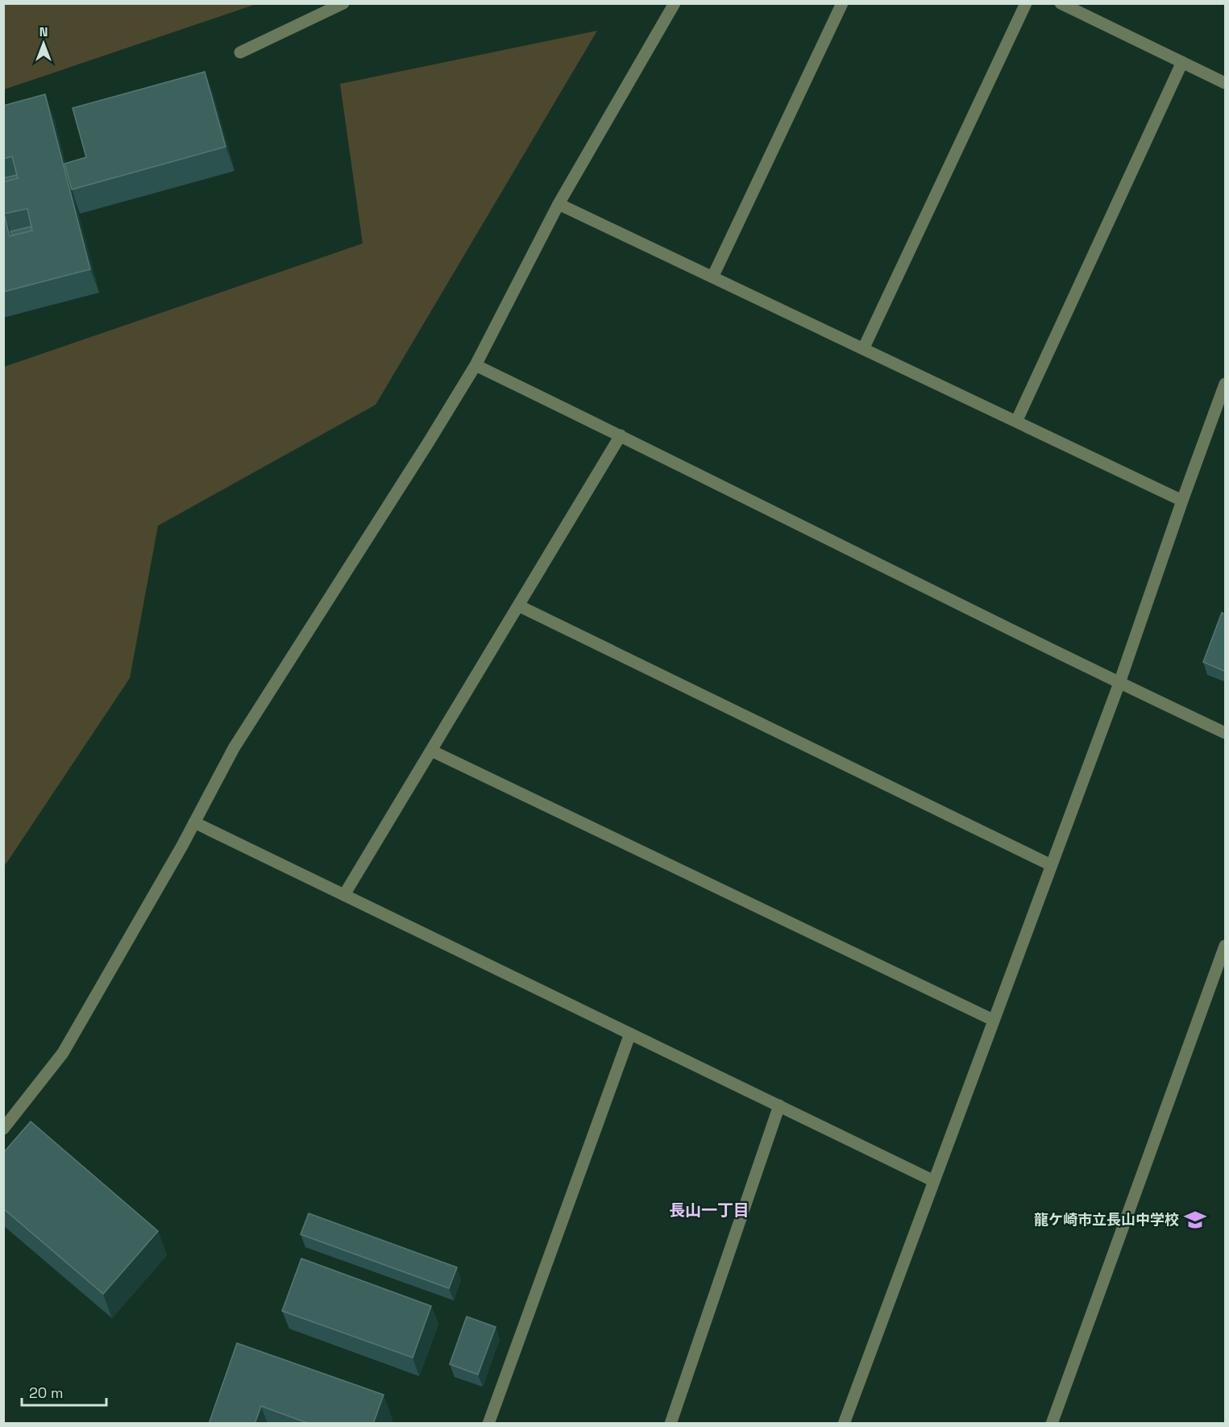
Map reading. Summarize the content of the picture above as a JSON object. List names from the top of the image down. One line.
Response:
{"districts":["長山一丁目"],"places":{"school or university":["龍ケ崎市立長山中学校"]},"scale_bar":"20 m","north":"top"}
